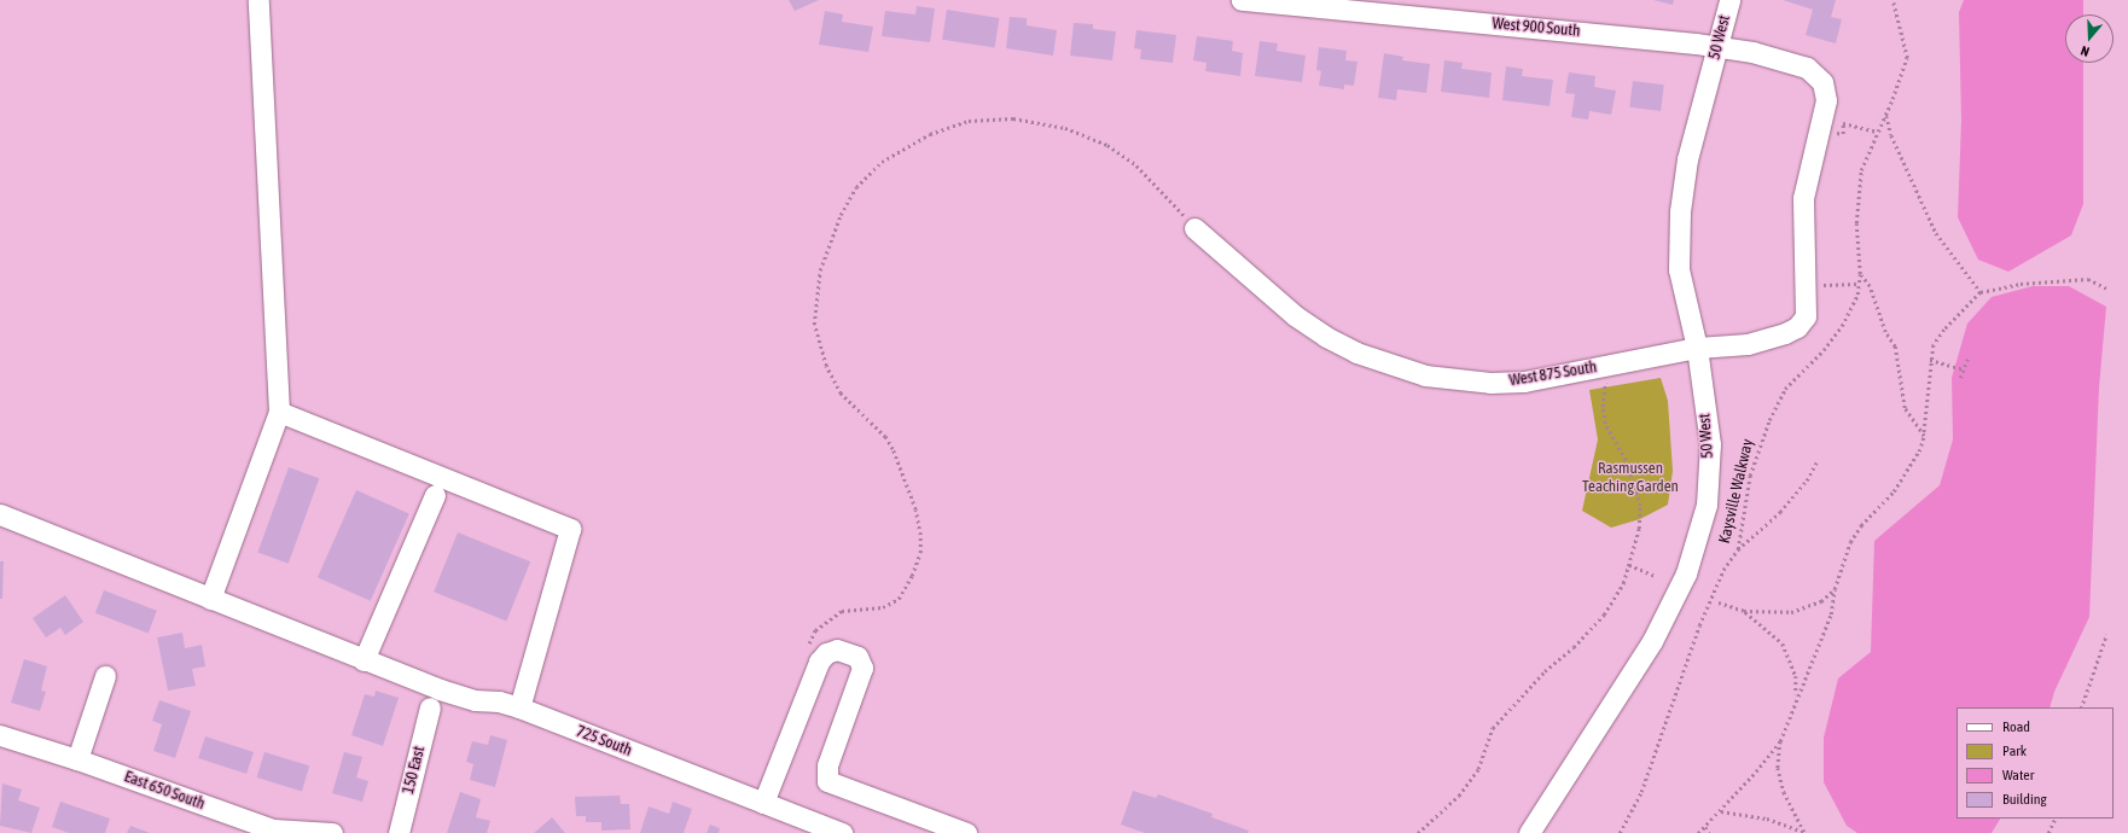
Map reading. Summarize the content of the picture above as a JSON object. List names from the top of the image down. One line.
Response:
{"streets":{"street":["West 900 South","50 West","West 875 South","725 South","150 East","East 650 South"],"path":["Kaysville Walkway"]},"crossings":[["West 900 South","50 West"],["West 900 South","West 875 South"],["50 West","West 875 South"]],"parks":["Rasmussen Teaching Garden"],"legend":["Road","Park","Water","Building"],"north":"bottom"}
